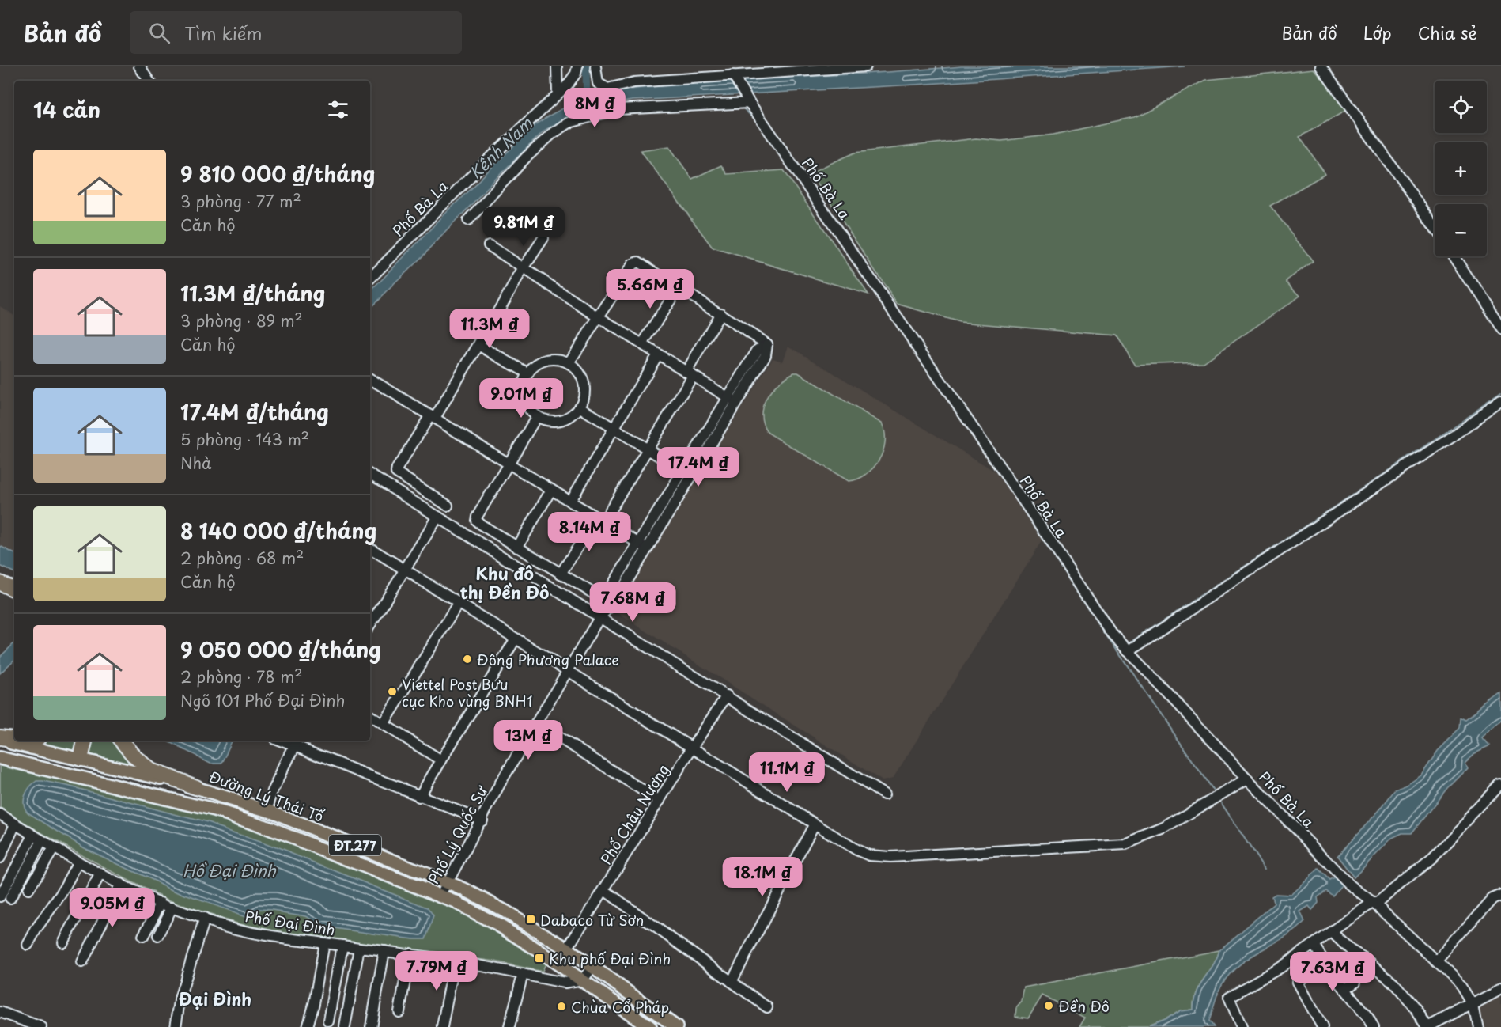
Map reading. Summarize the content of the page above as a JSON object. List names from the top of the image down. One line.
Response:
{"streets":{"main road":["Đường Lý Thái Tổ","ĐT.277"],"street":["Phố Bà La","Phố Châu Nương","Phố Lý Quốc Sư","Phố Đại Đình"]},"crossings":[["Đường Lý Thái Tổ","Phố Châu Nương"],["Đường Lý Thái Tổ","Phố Lý Quốc Sư"],["Đường Lý Thái Tổ","Phố Đại Đình"]],"districts":["Khu đô thị Đền Đô","Đại Đình"],"water":["Kênh Nam","Hồ Đại Đình"],"places":{"other":["Đông Phương Palace","Viettel Post Bưu cục Kho vùng BNH1","Đền Đô","Chùa Cổ Pháp"],"transit":["Dabaco Từ Sơn","Khu phố Đại Đình"]},"page":{"header":"Bản đồ","search":"Tìm kiếm","nav":["Bản đồ","Lớp","Chia sẻ"],"map_buttons":["+","−"],"heading":"14 căn","price":["8M ₫","9.81M ₫","5.66M ₫","11.3M ₫","9.01M ₫","17.4M ₫","8.14M ₫","7.68M ₫","13M ₫","11.1M ₫","18.1M ₫","9.05M ₫","7.79M ₫","7.63M ₫"],"list":[{"name":"9 810 000 ₫/tháng","note":"3 phòng · 77 m² · Căn hộ"},{"name":"11.3M ₫/tháng","note":"3 phòng · 89 m² · Căn hộ"},{"name":"17.4M ₫/tháng","note":"5 phòng · 143 m² · Nhà"},{"name":"8 140 000 ₫/tháng","note":"2 phòng · 68 m² · Căn hộ"},{"name":"9 050 000 ₫/tháng","note":"2 phòng · 78 m² · Ngõ 101 Phố Đại Đình"}]}}
